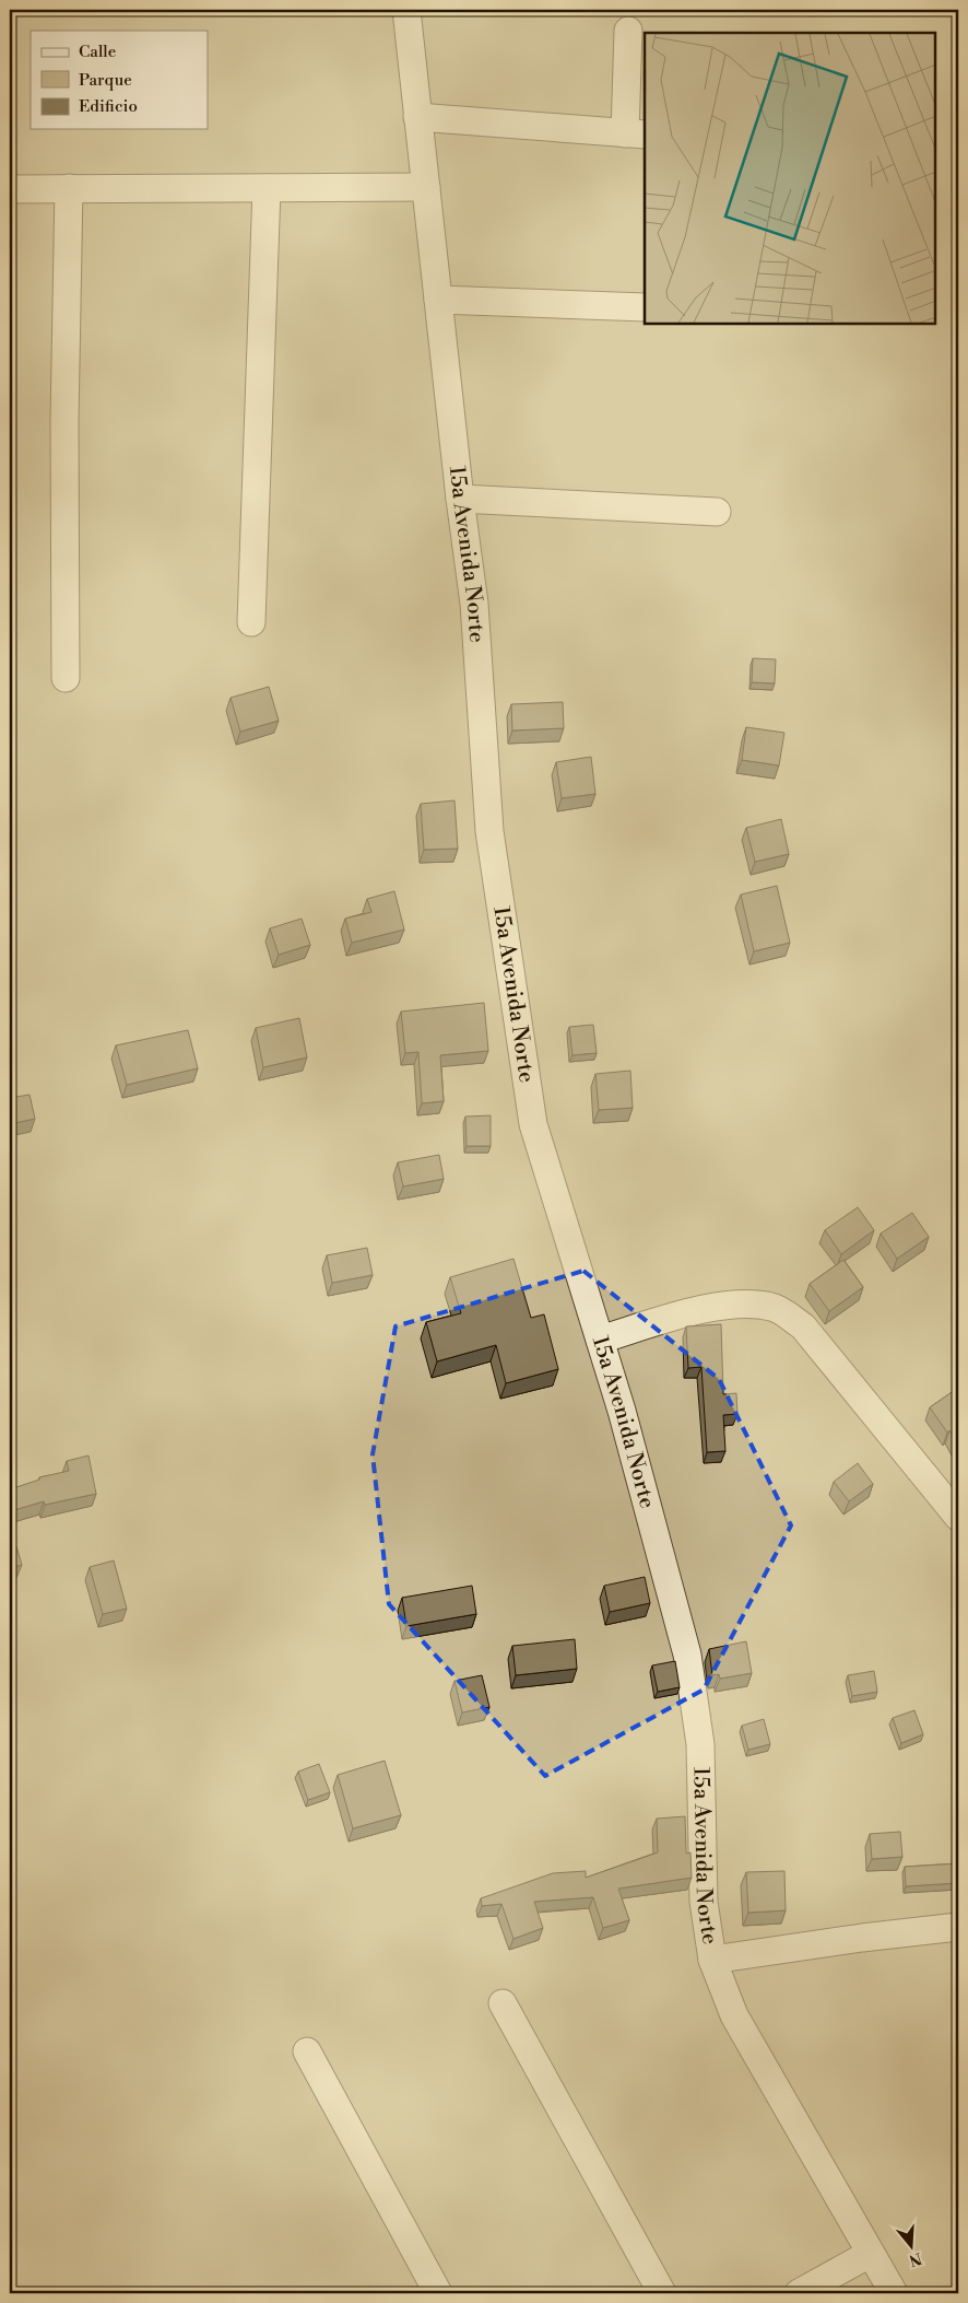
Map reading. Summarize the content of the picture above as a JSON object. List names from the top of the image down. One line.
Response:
{"streets":{"street":["15a Avenida Norte"]},"legend":["Calle","Parque","Edificio"],"north":"bottom"}
